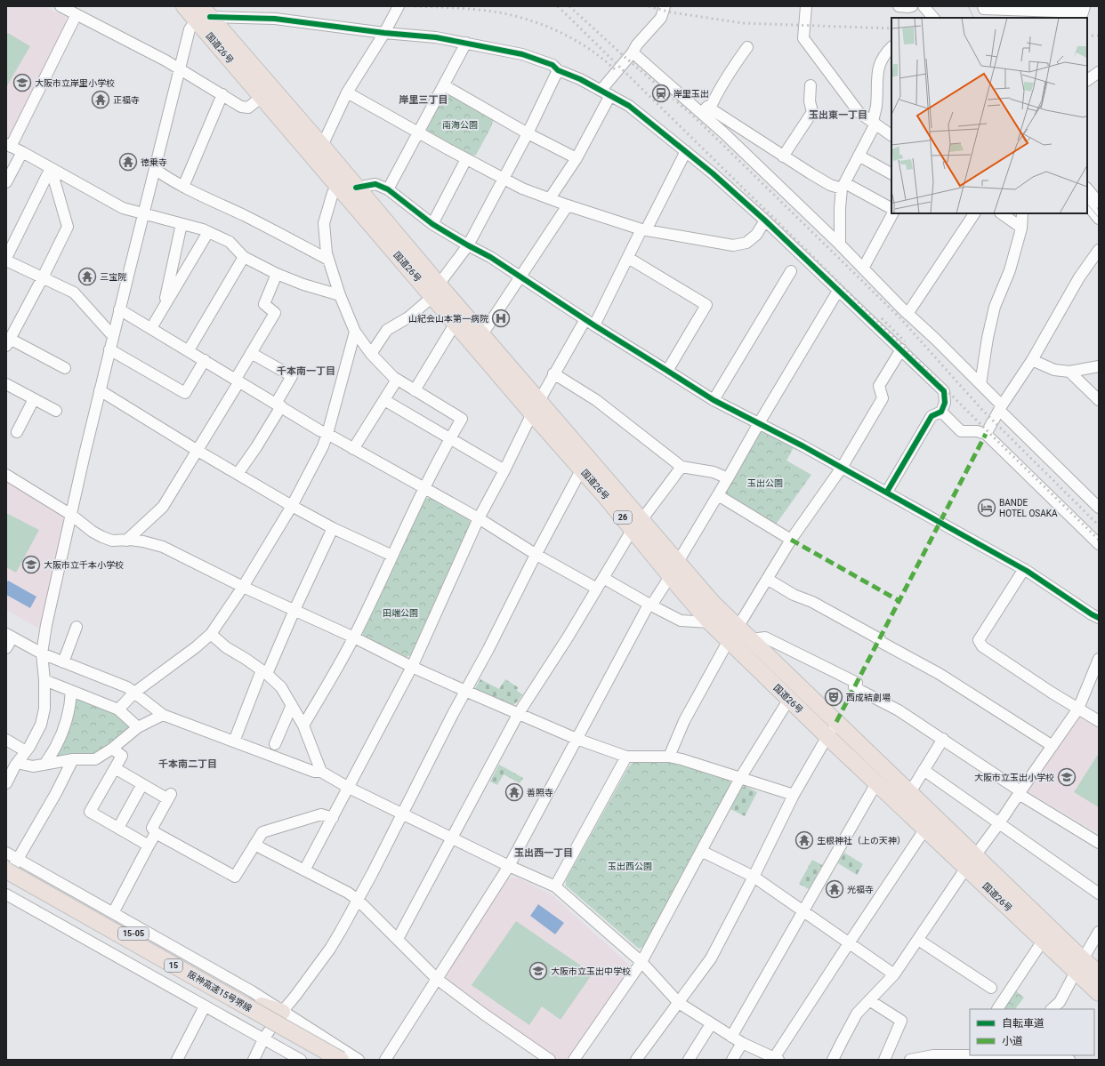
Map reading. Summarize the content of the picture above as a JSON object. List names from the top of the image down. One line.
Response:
{"streets":{"highway":["国道26号","26","15-05","15","阪神高速15号堺線"]},"districts":["岸里三丁目","玉出東一丁目","千本南一丁目","千本南二丁目","玉出西一丁目"],"parks":["南海公園","玉出公園","田端公園","玉出西公園"],"places":{"school or university":["大阪市立岸里小学校","大阪市立千本小学校","大阪市立玉出小学校","大阪市立玉出中学校"],"station":["岸里玉出"],"temple":["正福寺","徳乗寺","三宝院","善照寺","生根神社（上の天神）","光福寺"],"hospital":["山紀会山本第一病院"],"hotel":["BANDE HOTEL OSAKA"],"theatre":["西成結劇場"]},"legend":["自転車道","小道"]}
